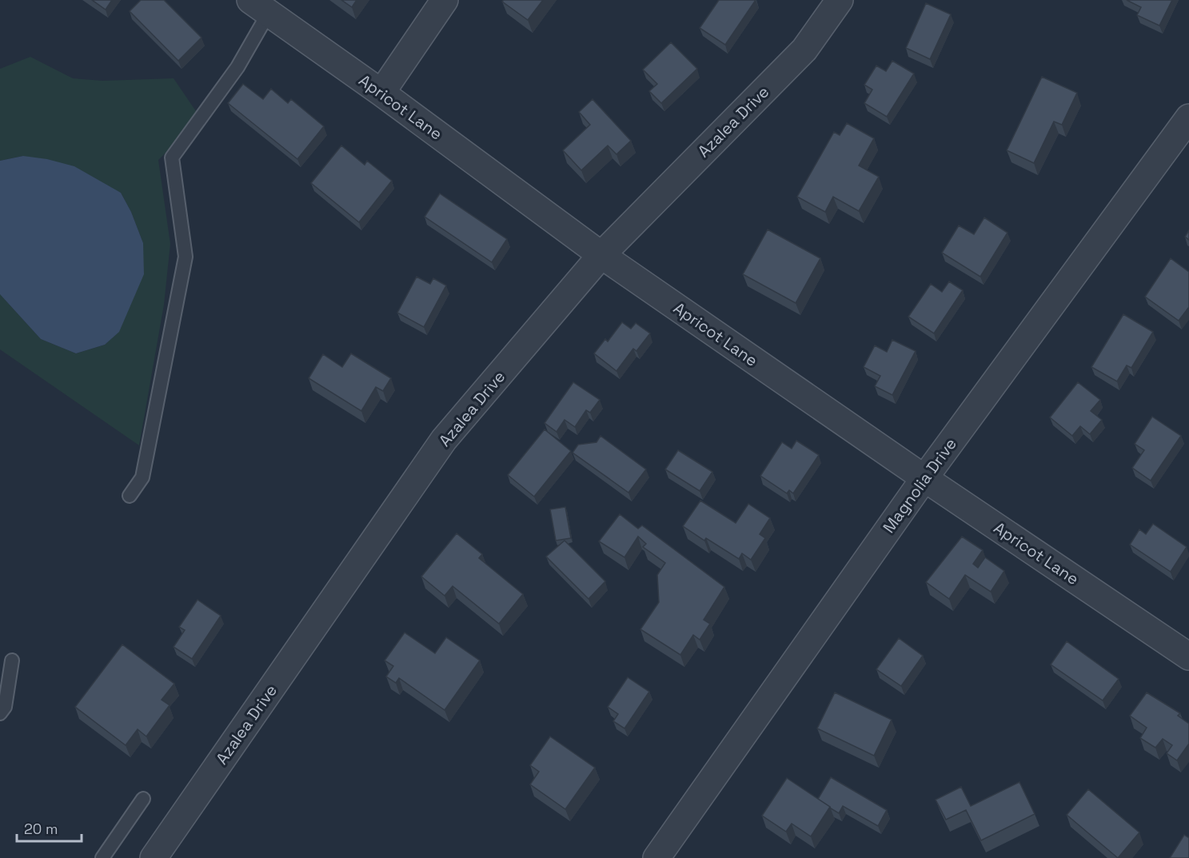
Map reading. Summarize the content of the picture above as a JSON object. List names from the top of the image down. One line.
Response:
{"streets":{"street":["Apricot Lane","Azalea Drive","Magnolia Drive"]},"crossings":[["Apricot Lane","Azalea Drive"],["Apricot Lane","Magnolia Drive"]],"scale_bar":"20 m"}
